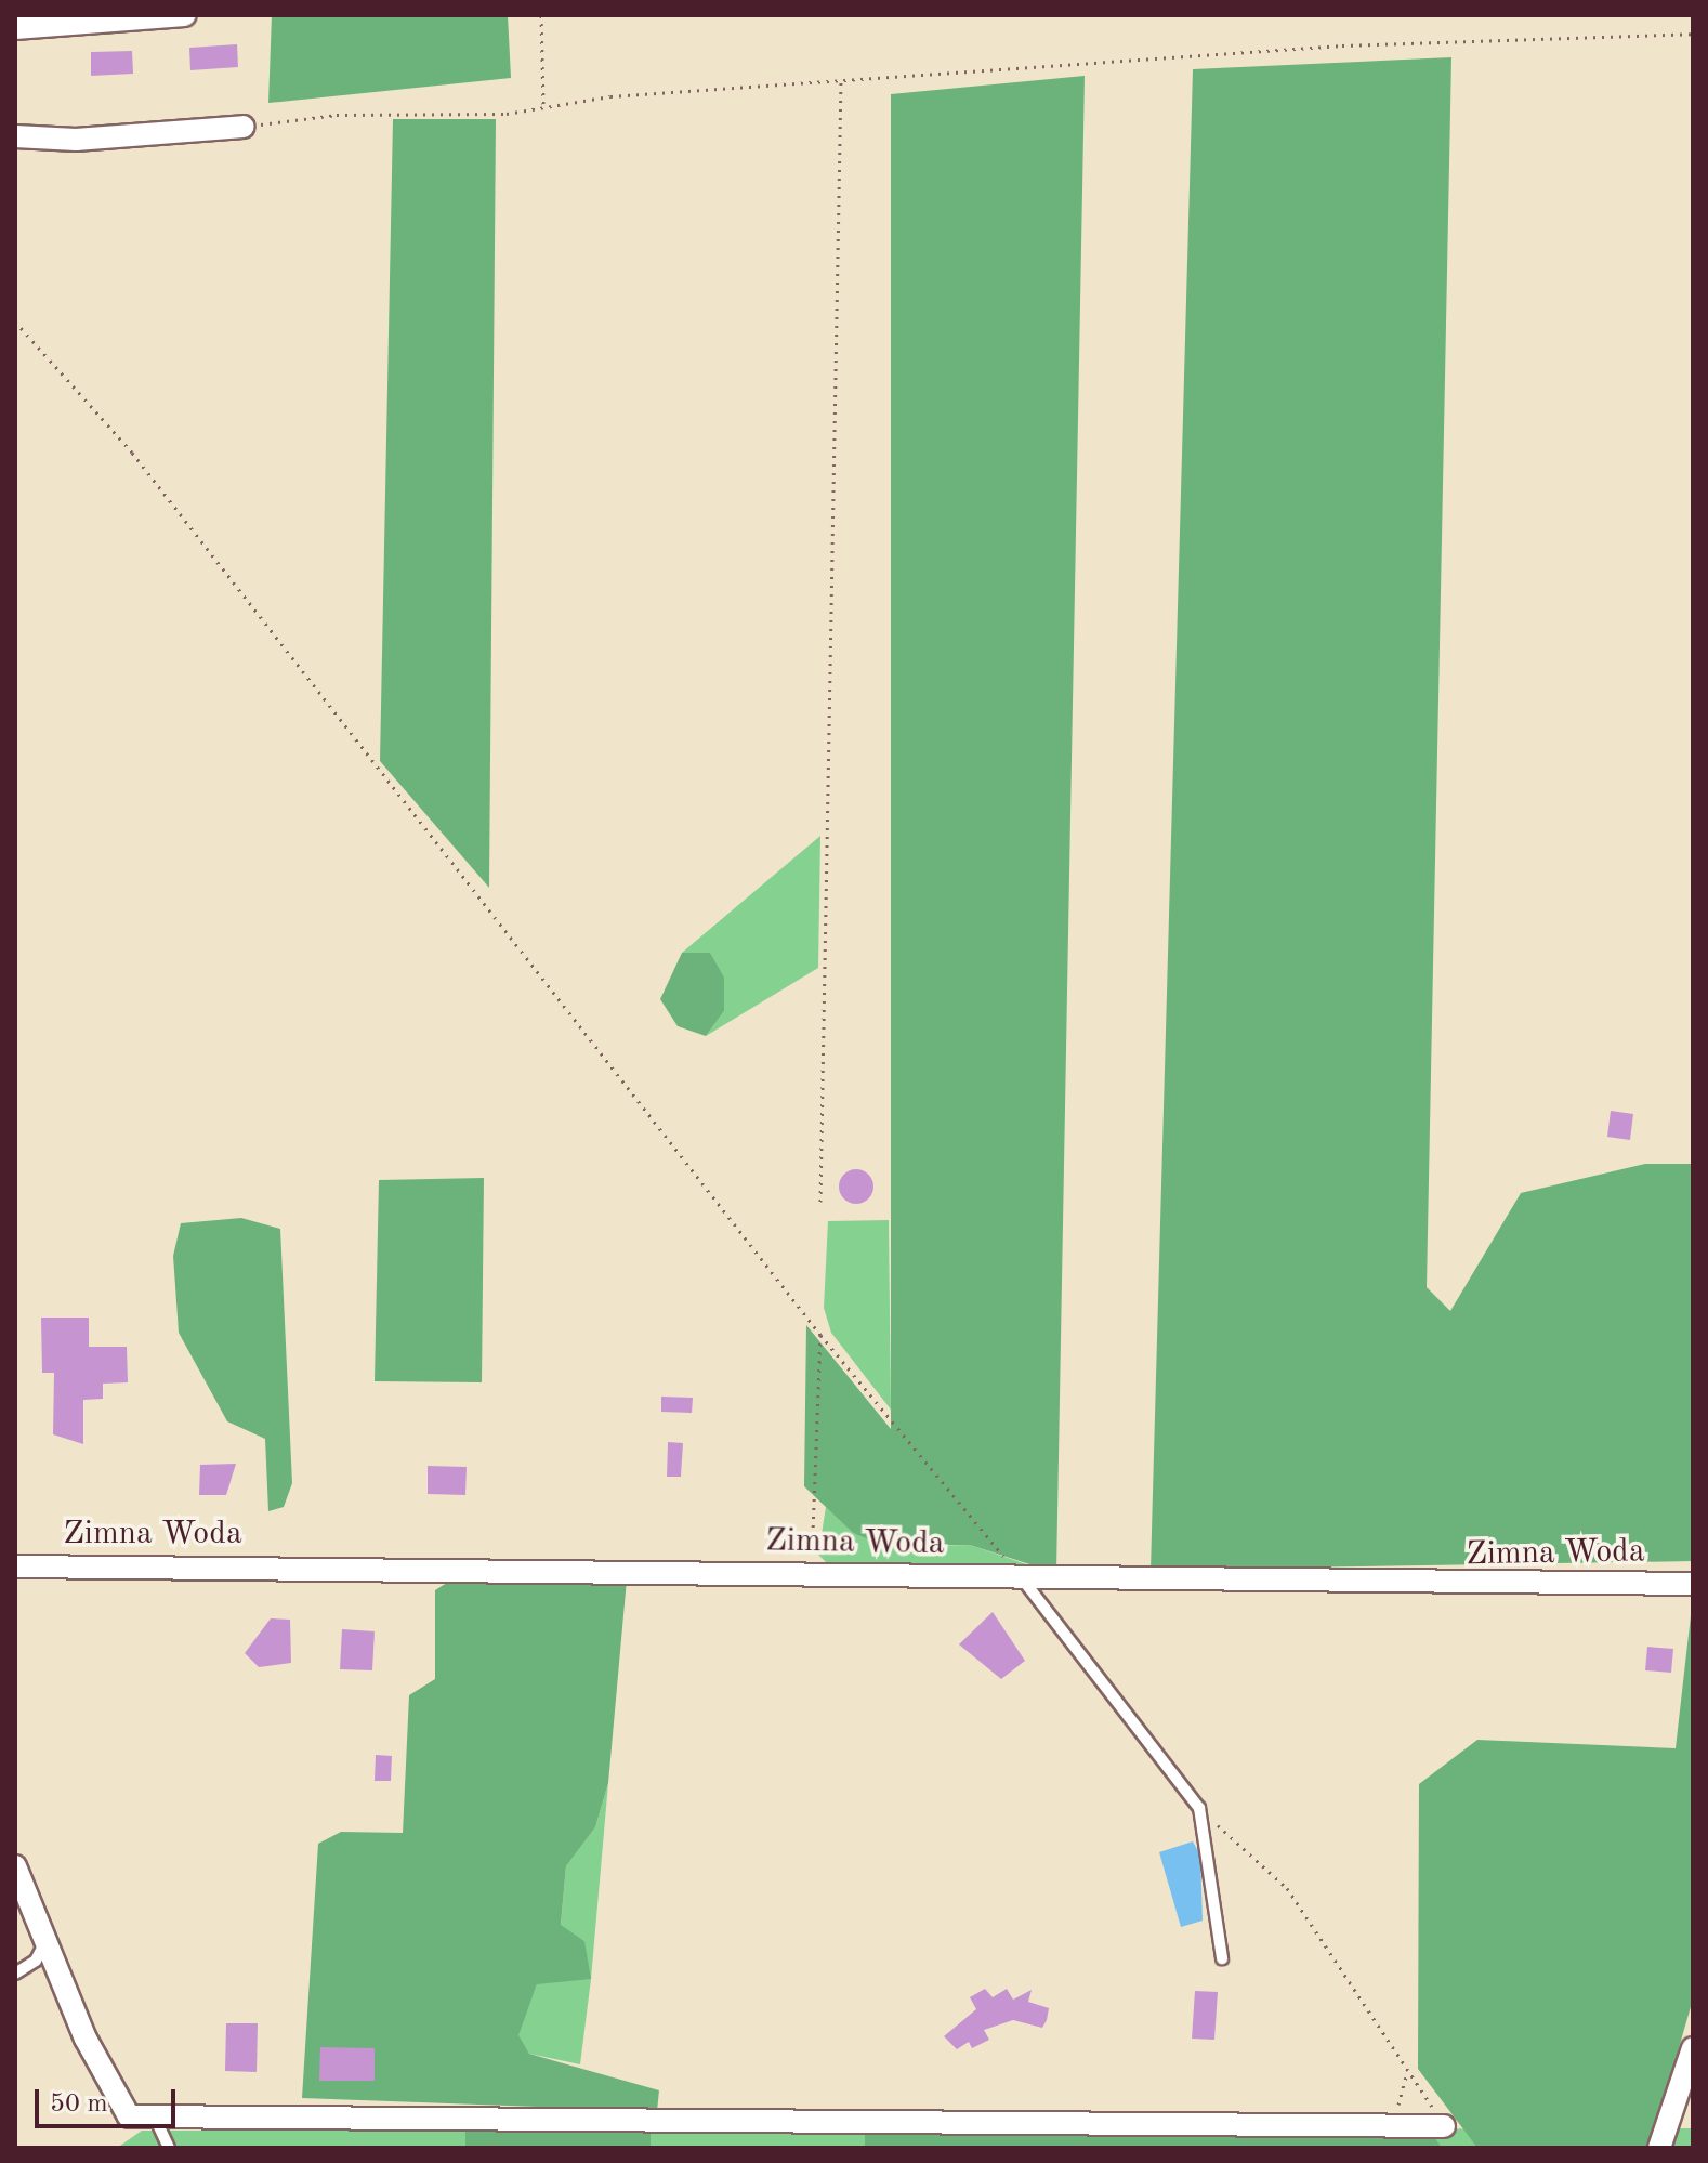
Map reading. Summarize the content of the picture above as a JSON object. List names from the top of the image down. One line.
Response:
{"streets":{"street":["Zimna Woda"]},"scale_bar":"50 m"}
